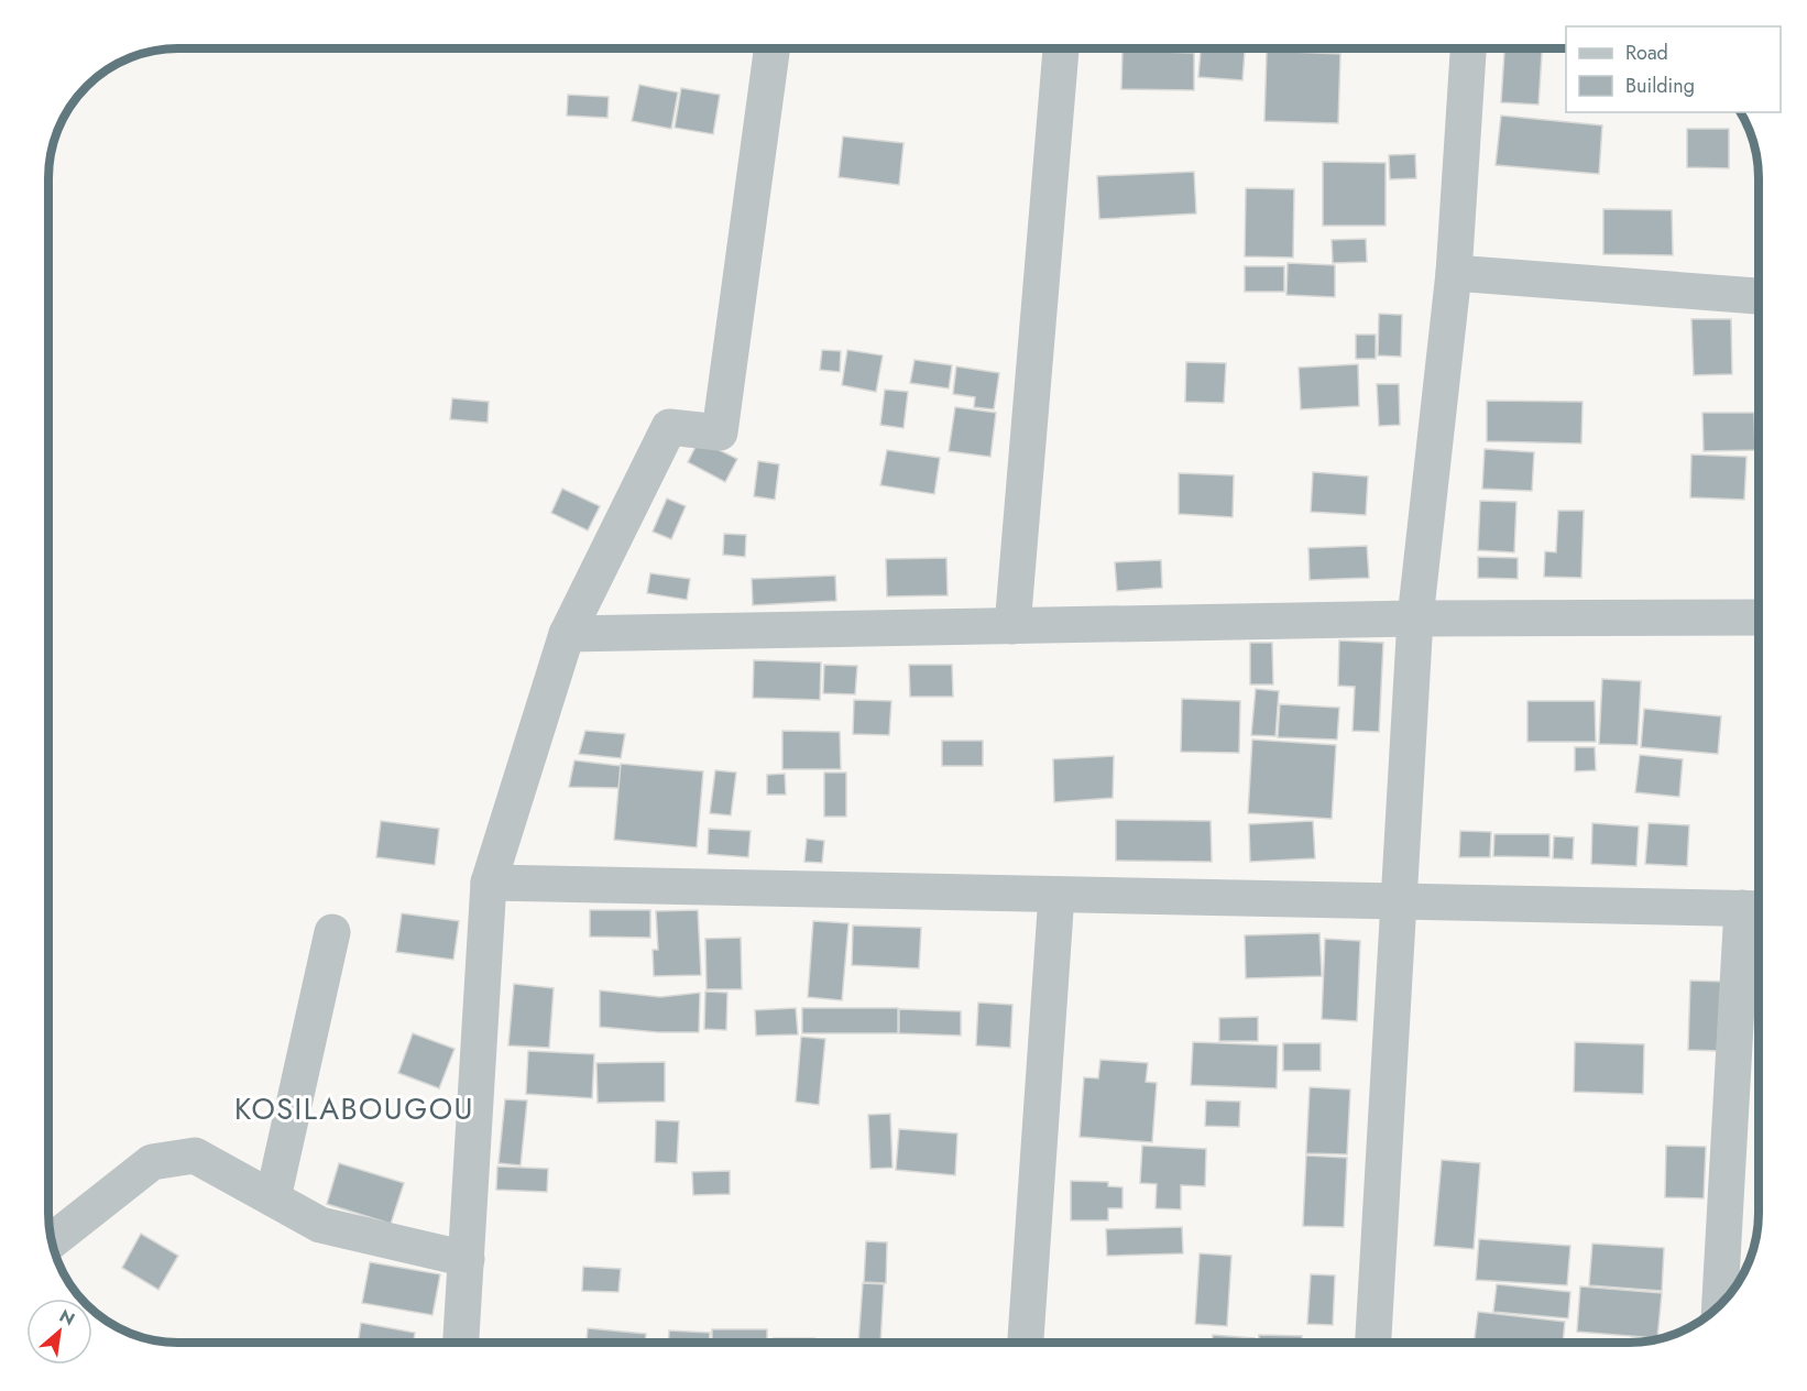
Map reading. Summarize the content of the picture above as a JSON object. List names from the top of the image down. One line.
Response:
{"districts":["KOSILABOUGOU"],"legend":["Road","Building"],"north":"top right"}
